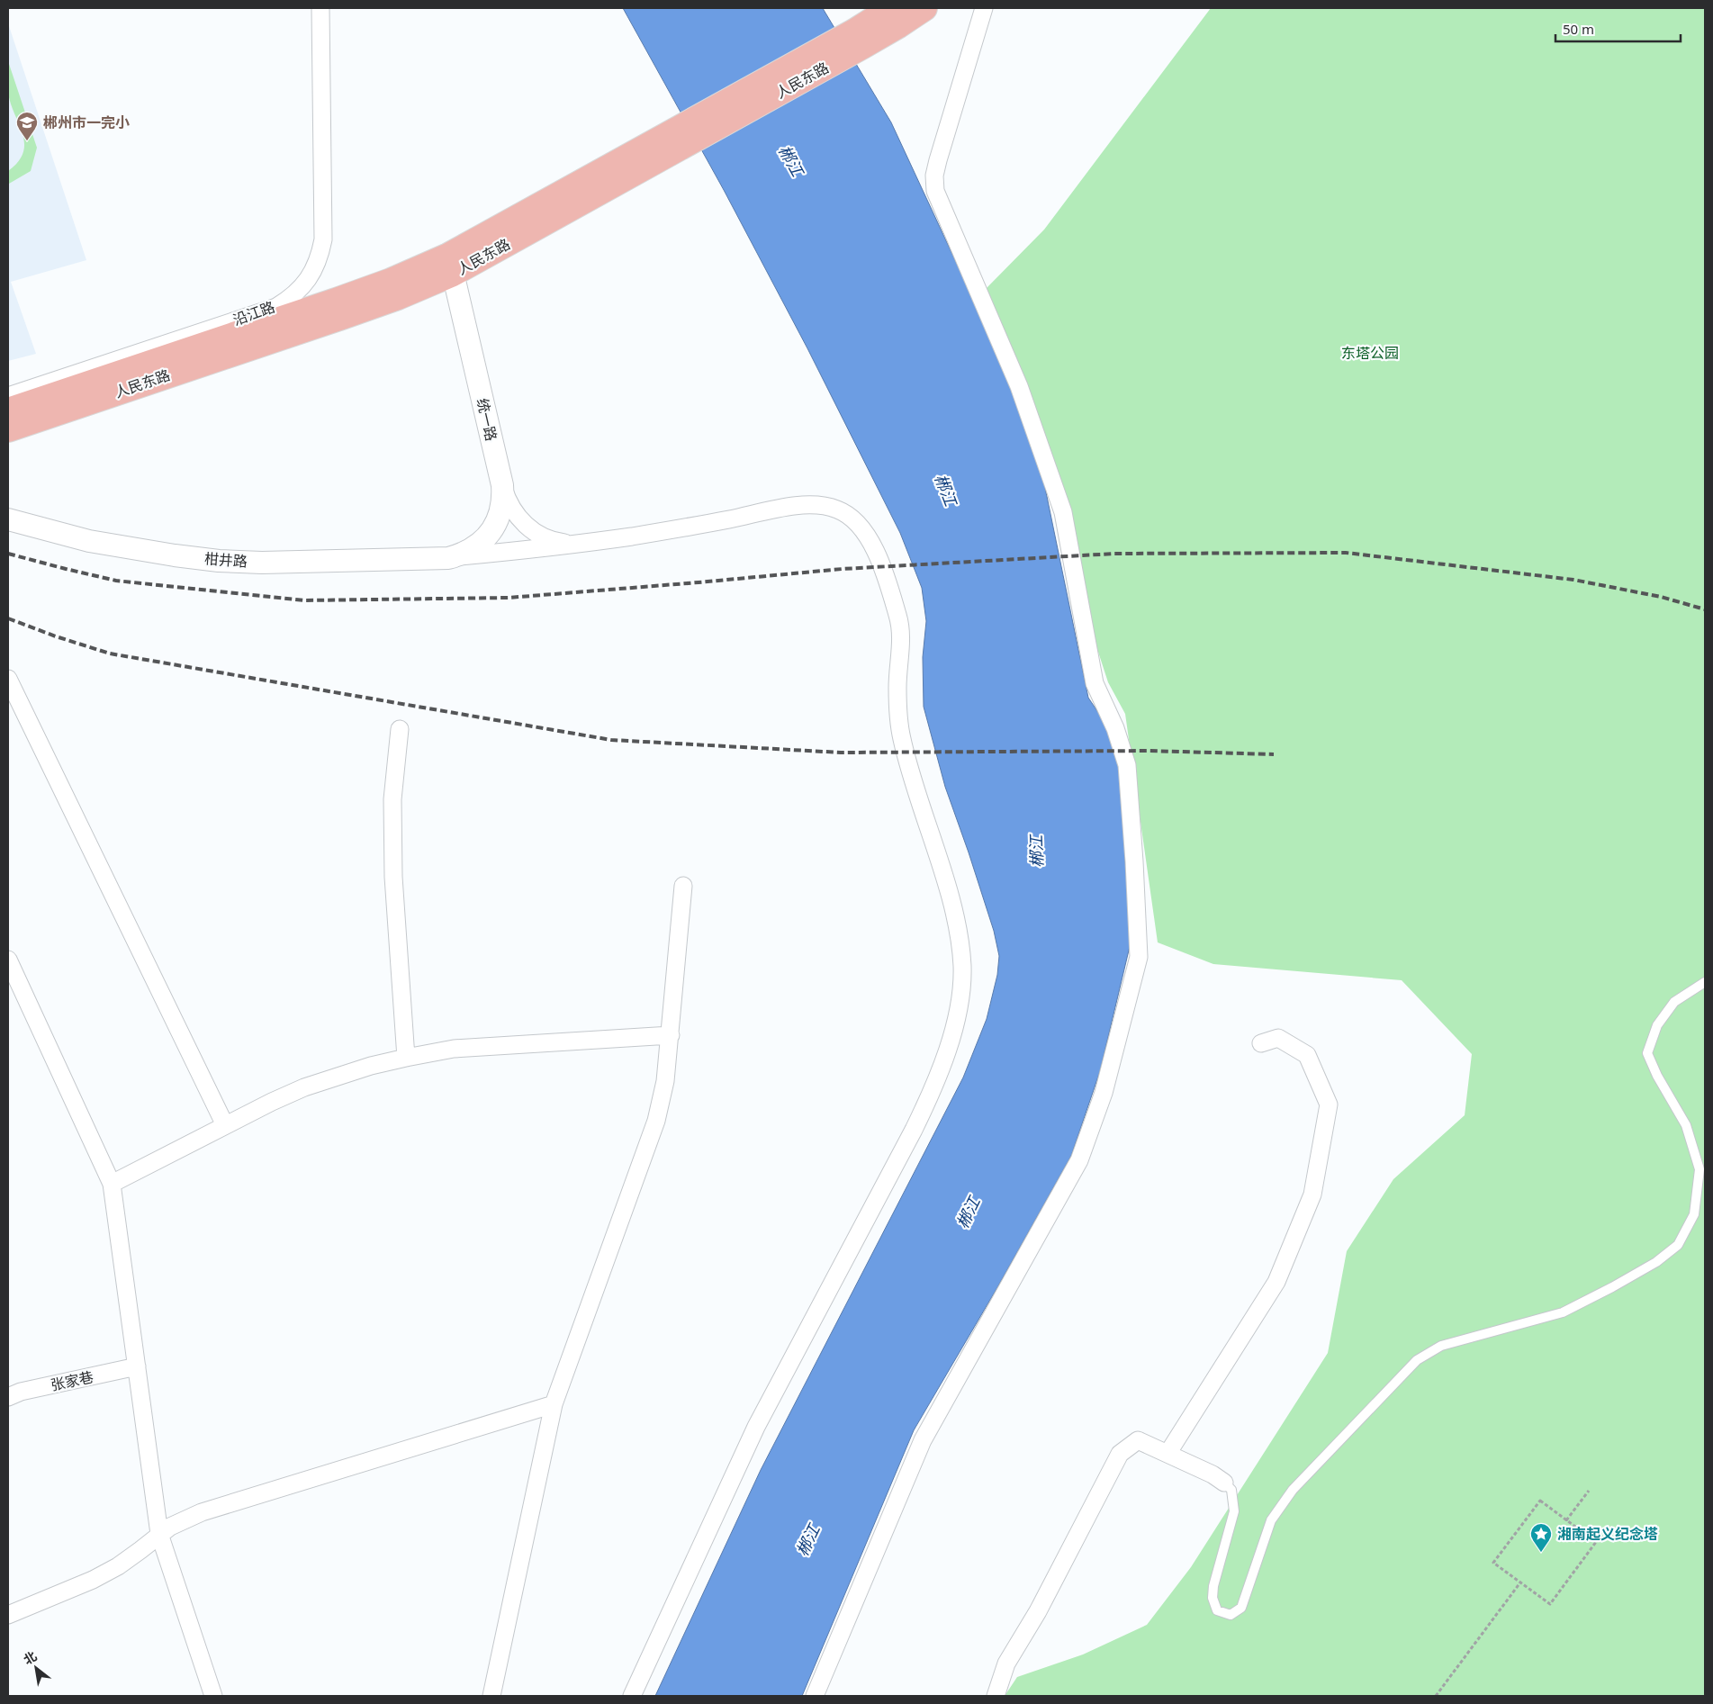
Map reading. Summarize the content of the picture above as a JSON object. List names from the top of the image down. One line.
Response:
{"streets":{"main road":["人民东路"],"street":["沿江路","统一路","柑井路","张家巷"]},"crossings":[["人民东路","统一路"],["统一路","柑井路"]],"water":["郴江"],"parks":["东塔公园"],"places":{"school or university":["郴州市一完小"],"place":["湘南起义纪念塔"]},"scale_bar":"50 m","north":"top left"}
